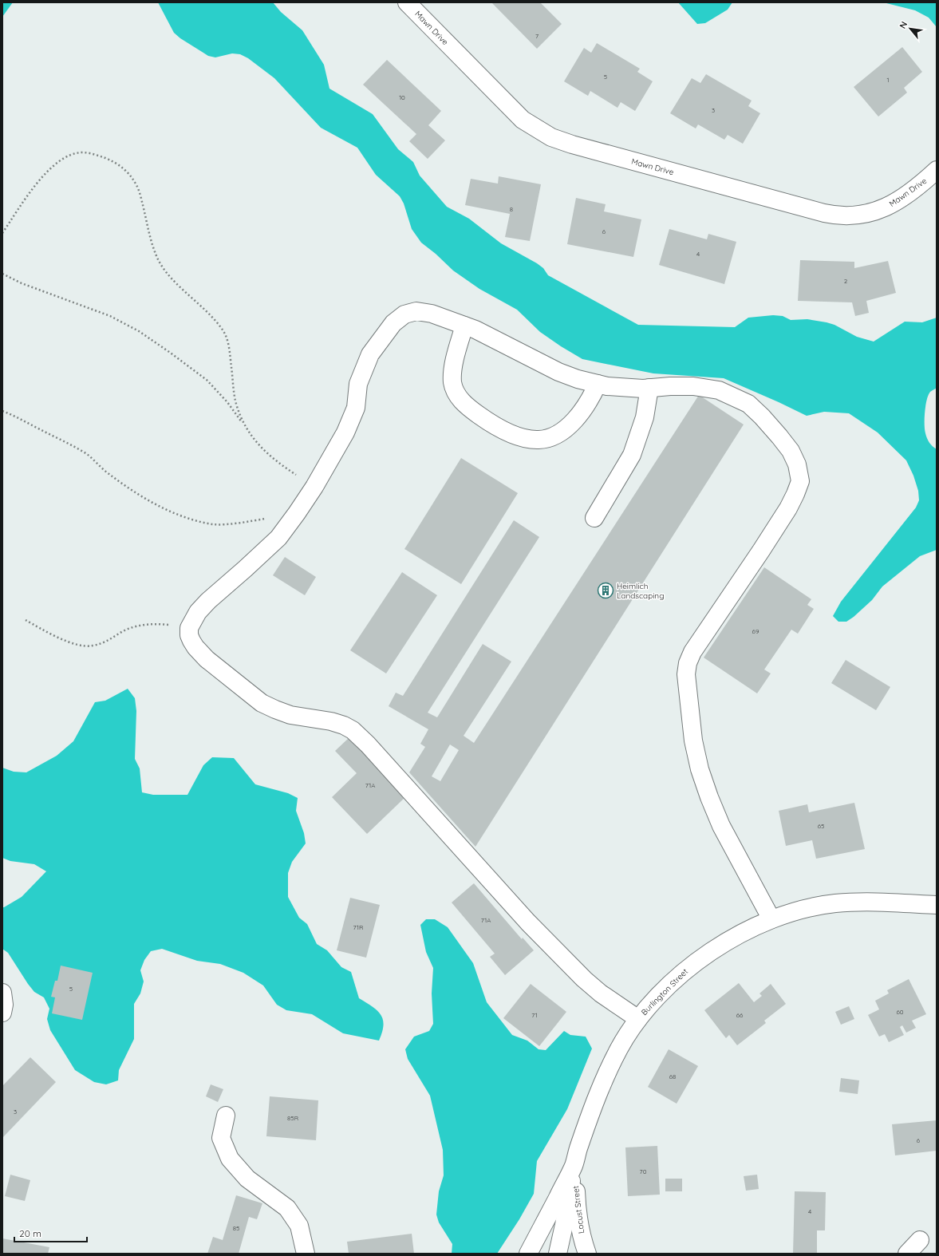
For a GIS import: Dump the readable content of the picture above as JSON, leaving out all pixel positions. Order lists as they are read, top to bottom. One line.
{"streets":{"street":["Mawn Drive","Burlington Street","Locust Street"]},"crossings":[["Burlington Street","Locust Street"]],"places":{"building":["Heimlich Landscaping"]},"house_numbers":["7","5","1","10","3","8","6","4","2","69","71A","65","71A","71R","5","60","71","66","68","3","85R","6","70","4","85"],"scale_bar":"20 m","north":"top left"}
